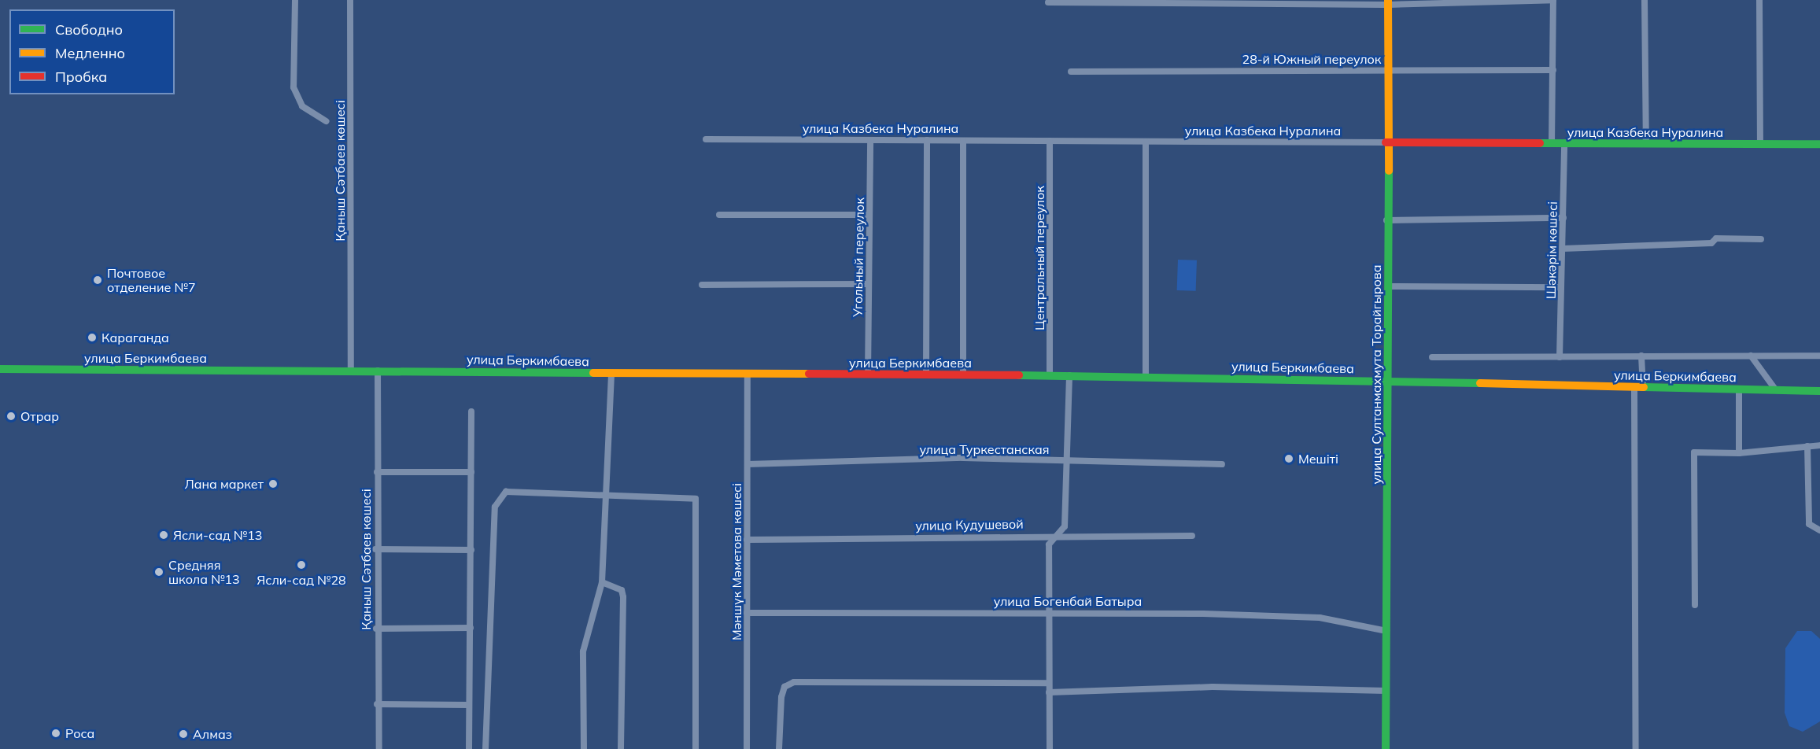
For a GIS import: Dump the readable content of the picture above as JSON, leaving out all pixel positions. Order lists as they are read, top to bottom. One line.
{"streets":{"street":["28-й Южный переулок","улица Казбека Нуралина","Қаныш Сәтбаев көшесі","Шәкәрім көшесі","Угольный переулок","Центральный переулок","улица Беркимбаева","улица Султанмахмута Торайгырова","улица Туркестанская","улица Кудушевой","Мәншүк Мәметова көшесі","улица Богенбай Батыра"]},"crossings":[["28-й Южный переулок","улица Султанмахмута Торайгырова"],["улица Казбека Нуралина","Шәкәрім көшесі"],["улица Казбека Нуралина","Угольный переулок"],["улица Казбека Нуралина","Центральный переулок"],["улица Казбека Нуралина","улица Султанмахмута Торайгырова"],["Қаныш Сәтбаев көшесі","улица Беркимбаева"],["Угольный переулок","улица Беркимбаева"],["Центральный переулок","улица Беркимбаева"],["улица Беркимбаева","улица Султанмахмута Торайгырова"],["улица Беркимбаева","Мәншүк Мәметова көшесі"],["улица Султанмахмута Торайгырова","улица Богенбай Батыра"],["улица Туркестанская","Мәншүк Мәметова көшесі"],["улица Кудушевой","Мәншүк Мәметова көшесі"],["Мәншүк Мәметова көшесі","улица Богенбай Батыра"]],"places":["Почтовое отделение №7","Караганда","Отрар","Мешіті","Лана маркет","Ясли-сад №13","Ясли-сад №28","Средняя школа №13","Роса","Алмаз"],"legend":["Свободно","Медленно","Пробка"]}
